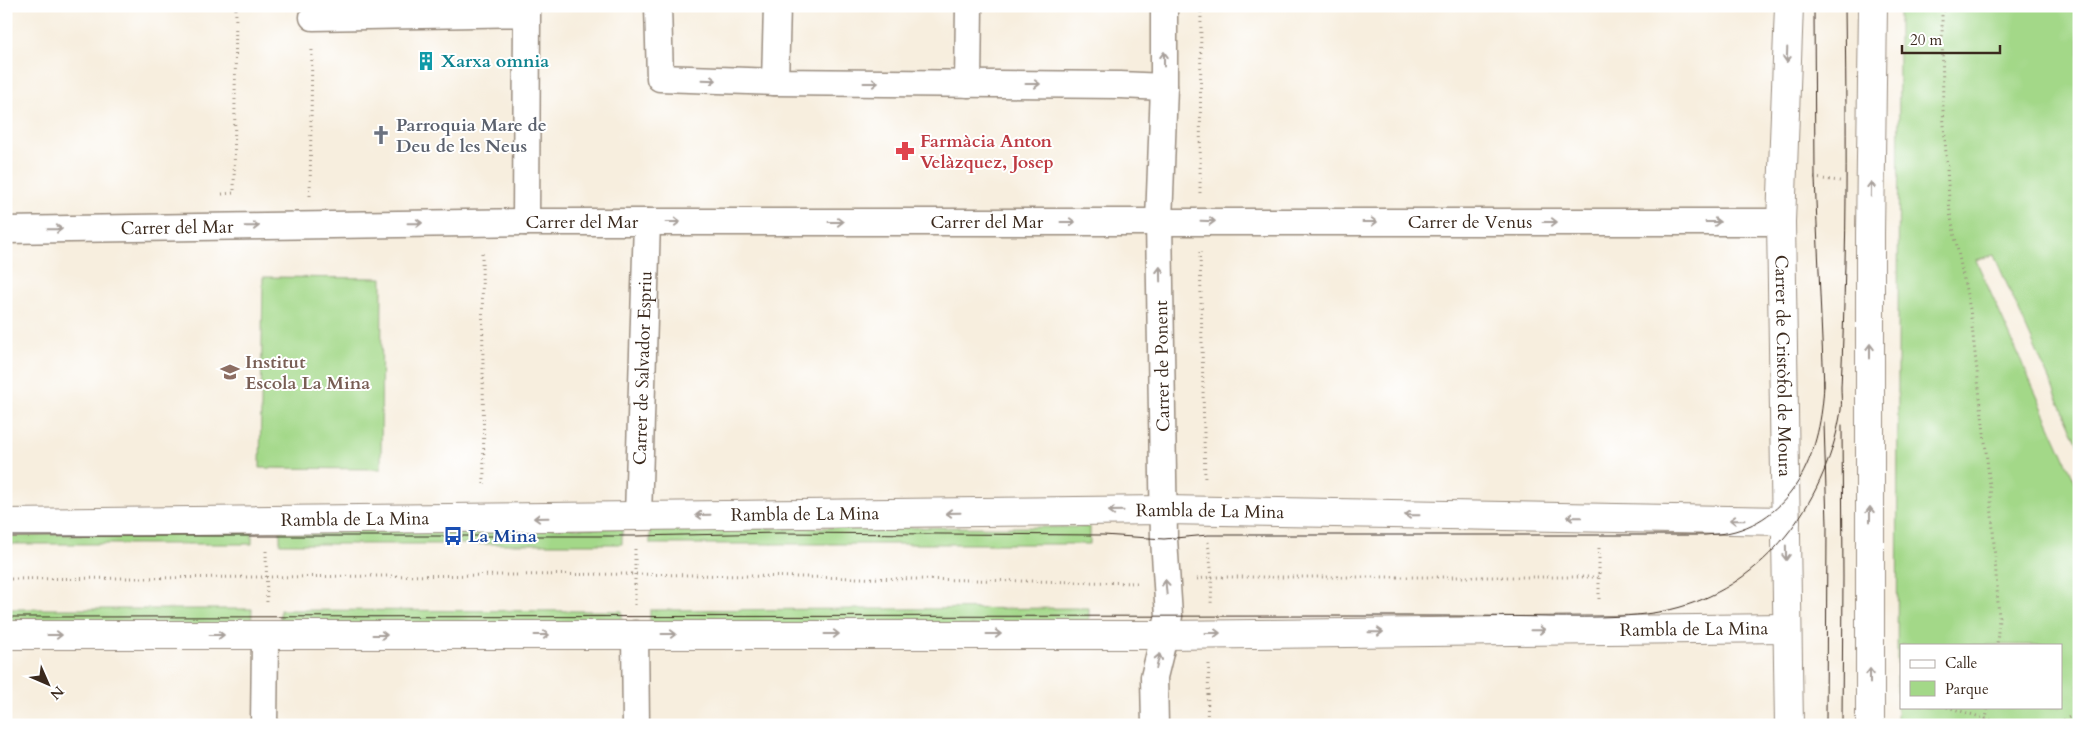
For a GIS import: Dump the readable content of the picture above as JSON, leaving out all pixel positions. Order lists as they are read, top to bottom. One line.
{"streets":{"street":["Carrer del Mar","Carrer de Venus","Carrer de Cristòfol de Moura","Carrer de Ponent","Carrer de Salvador Espriu","Rambla de La Mina"]},"crossings":[["Carrer del Mar","Carrer de Venus"],["Carrer del Mar","Carrer de Ponent"],["Carrer del Mar","Carrer de Salvador Espriu"],["Carrer de Venus","Carrer de Cristòfol de Moura"],["Carrer de Venus","Carrer de Ponent"],["Carrer de Cristòfol de Moura","Rambla de La Mina"],["Carrer de Ponent","Rambla de La Mina"],["Carrer de Salvador Espriu","Rambla de La Mina"]],"one_way":["Carrer de Venus","Carrer de Ponent"],"places":{"building":["Xarxa omnia"],"church":["Parroquia Mare de Deu de les Neus"],"pharmacy":["Farmàcia Anton Velàzquez, Josep"],"school or university":["Institut Escola La Mina"],"bus stop":["La Mina"]},"legend":["Calle","Parque"],"scale_bar":"20 m","north":"bottom right"}
